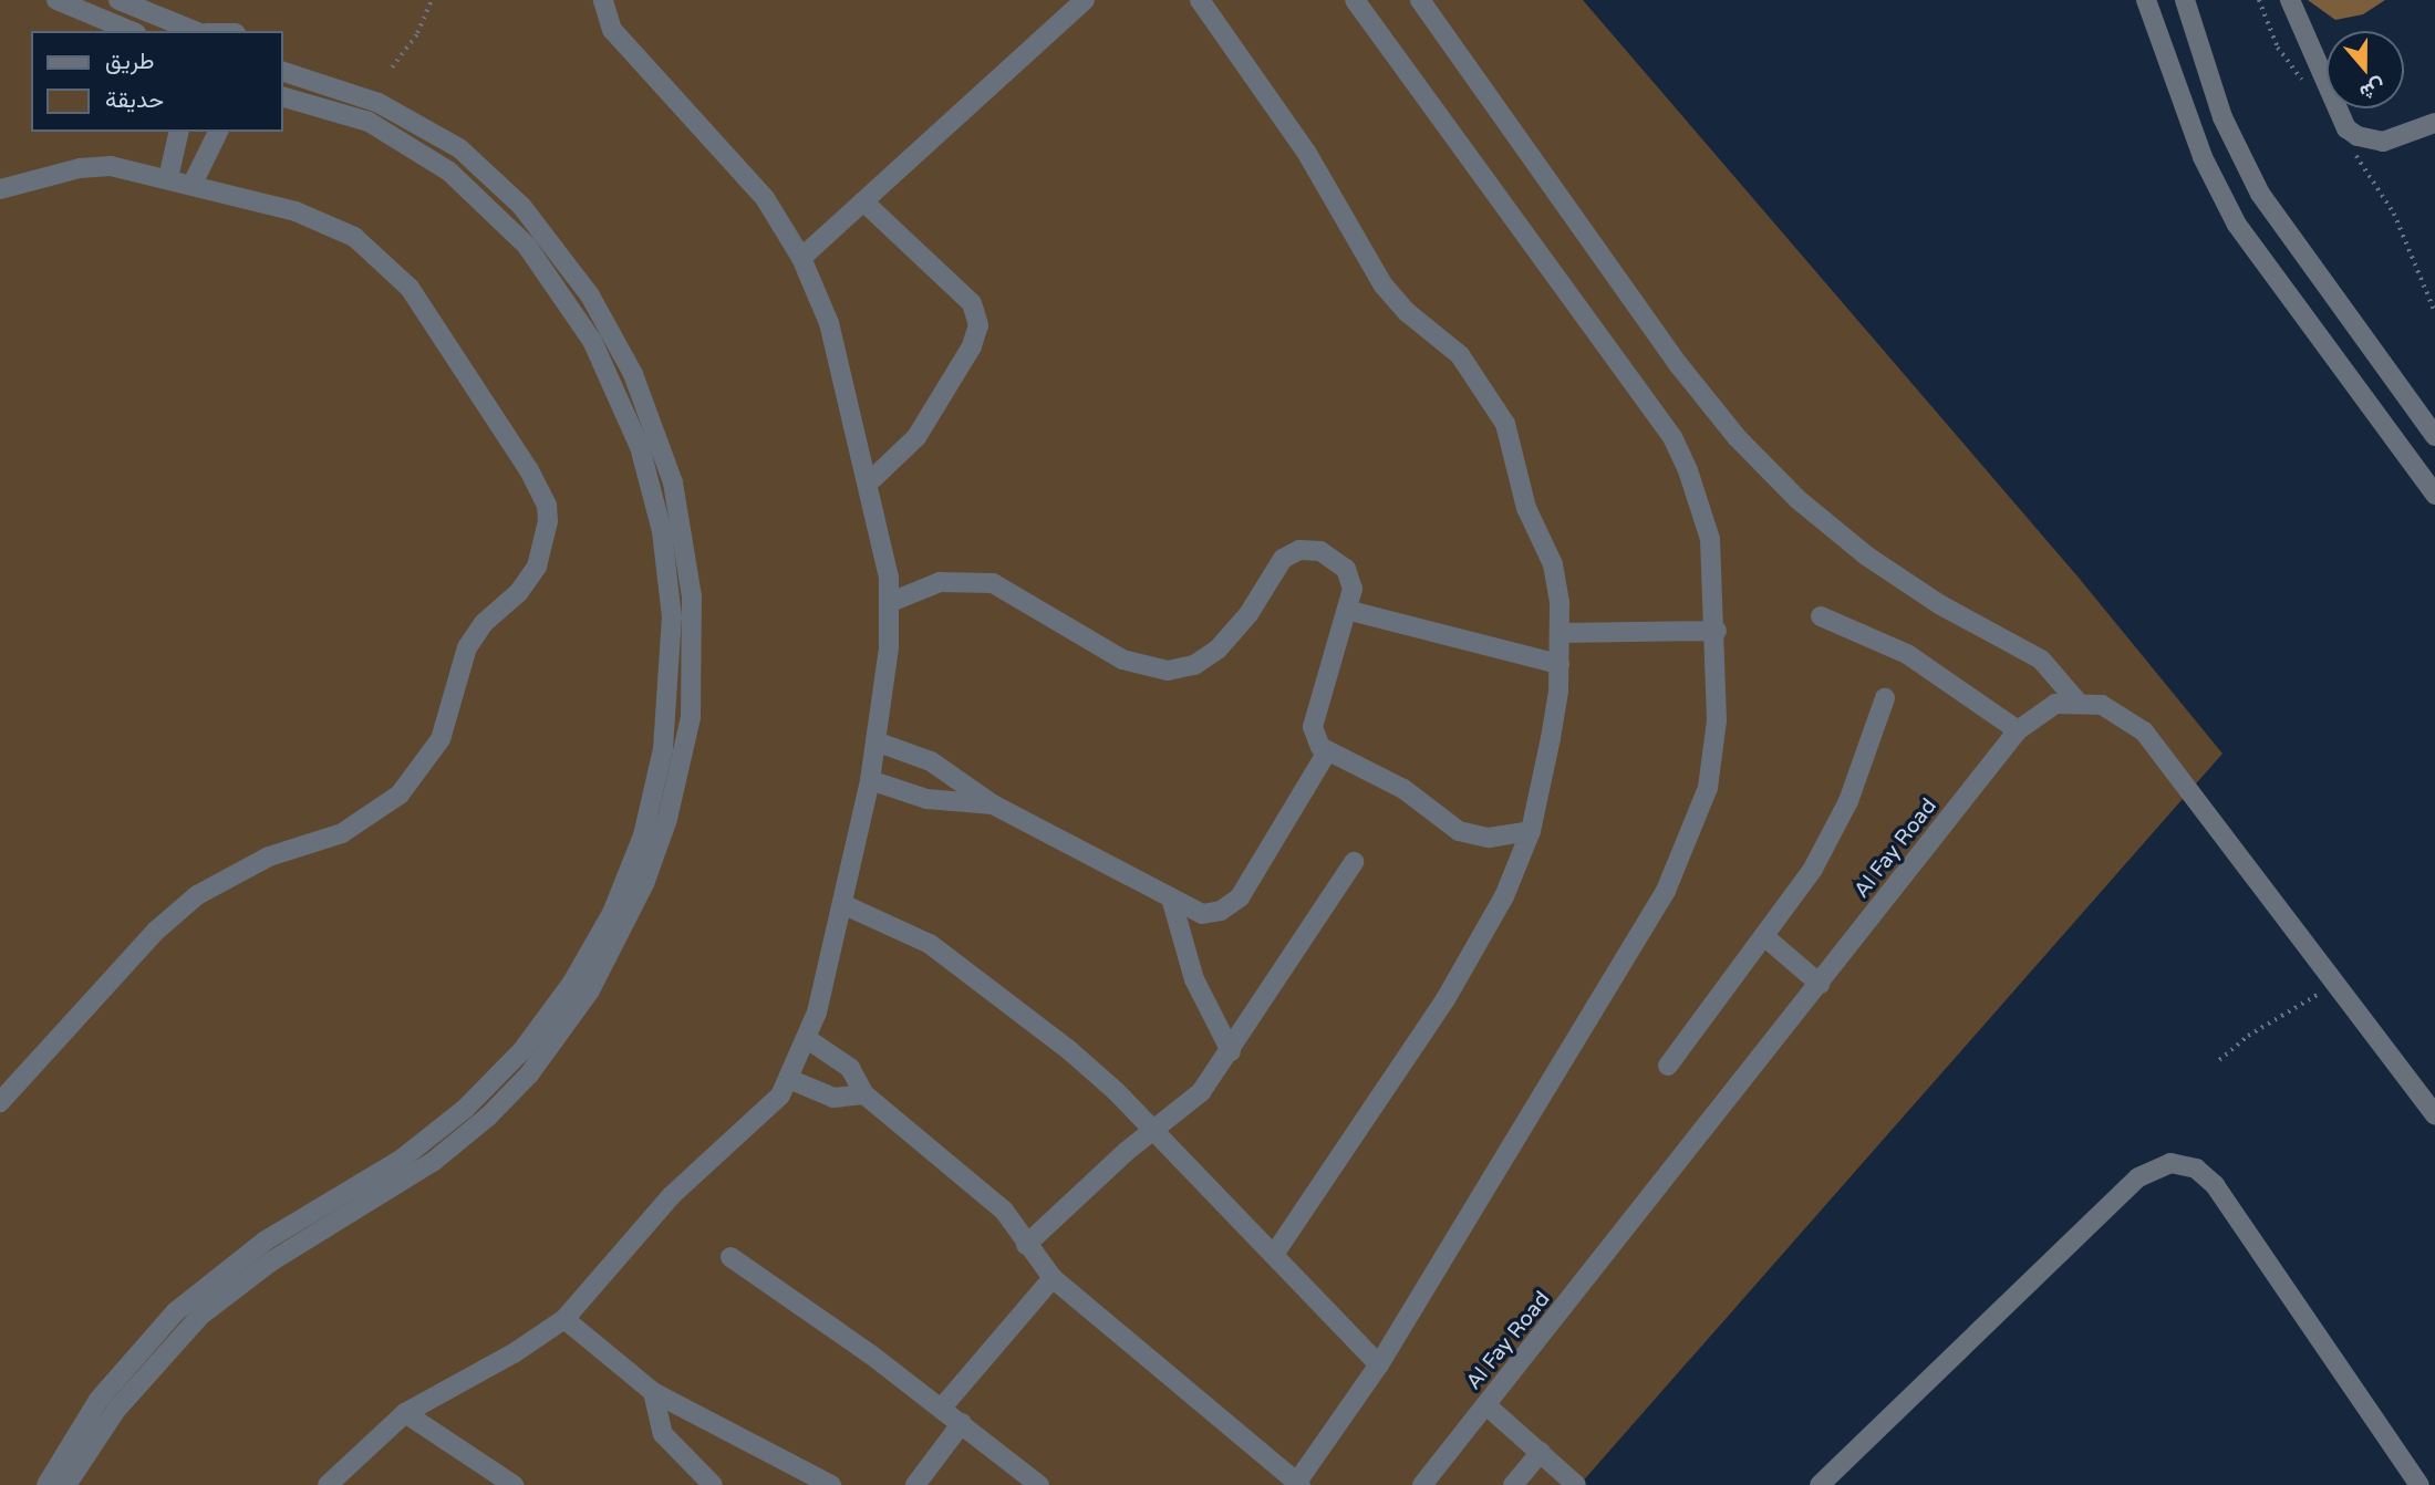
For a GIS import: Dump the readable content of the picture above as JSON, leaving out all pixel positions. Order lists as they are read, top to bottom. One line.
{"streets":{"street":["Al Fay Road"]},"legend":["طريق","حديقة"],"north":"bottom"}
